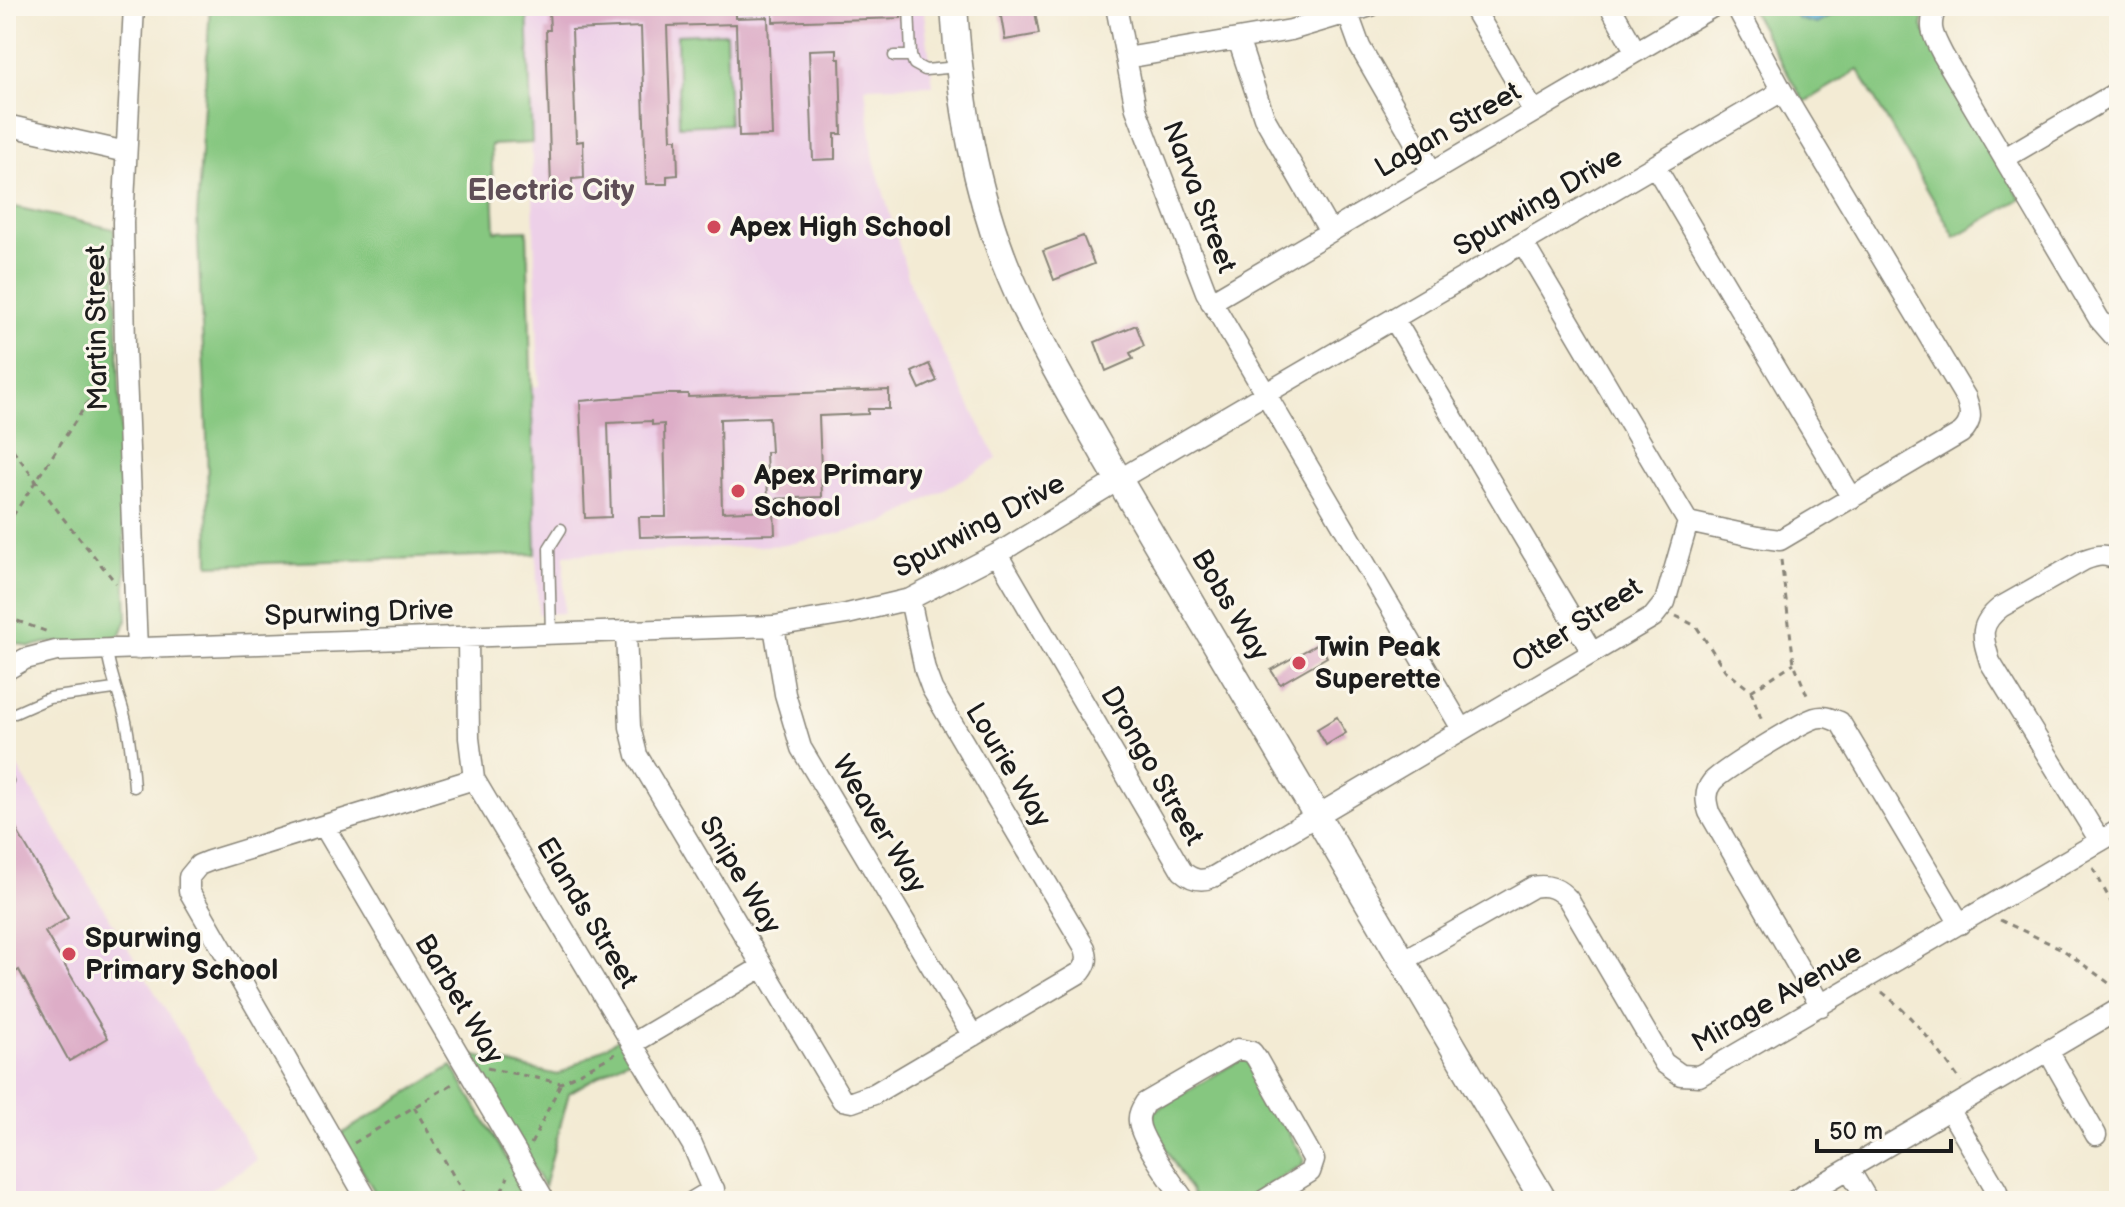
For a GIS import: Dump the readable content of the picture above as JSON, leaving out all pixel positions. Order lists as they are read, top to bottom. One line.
{"streets":{"street":["Lagan Street","Narva Street","Spurwing Drive","Martin Street","Bobs Way","Otter Street","Lourie Way","Drongo Street","Weaver Way","Snipe Way","Elands Street","Mirage Avenue","Barbet Way"]},"crossings":[["Lagan Street","Narva Street"],["Narva Street","Spurwing Drive"],["Narva Street","Otter Street"],["Spurwing Drive","Martin Street"],["Spurwing Drive","Bobs Way"],["Spurwing Drive","Lourie Way"],["Spurwing Drive","Drongo Street"],["Spurwing Drive","Weaver Way"],["Spurwing Drive","Snipe Way"],["Spurwing Drive","Elands Street"],["Bobs Way","Otter Street"],["Bobs Way","Drongo Street"],["Bobs Way","Mirage Avenue"],["Otter Street","Drongo Street"],["Lourie Way","Weaver Way"],["Lourie Way","Snipe Way"],["Weaver Way","Snipe Way"]],"districts":["Electric City"],"places":["Apex High School","Apex Primary School","Twin Peak Superette","Spurwing Primary School"],"scale_bar":"50 m"}
